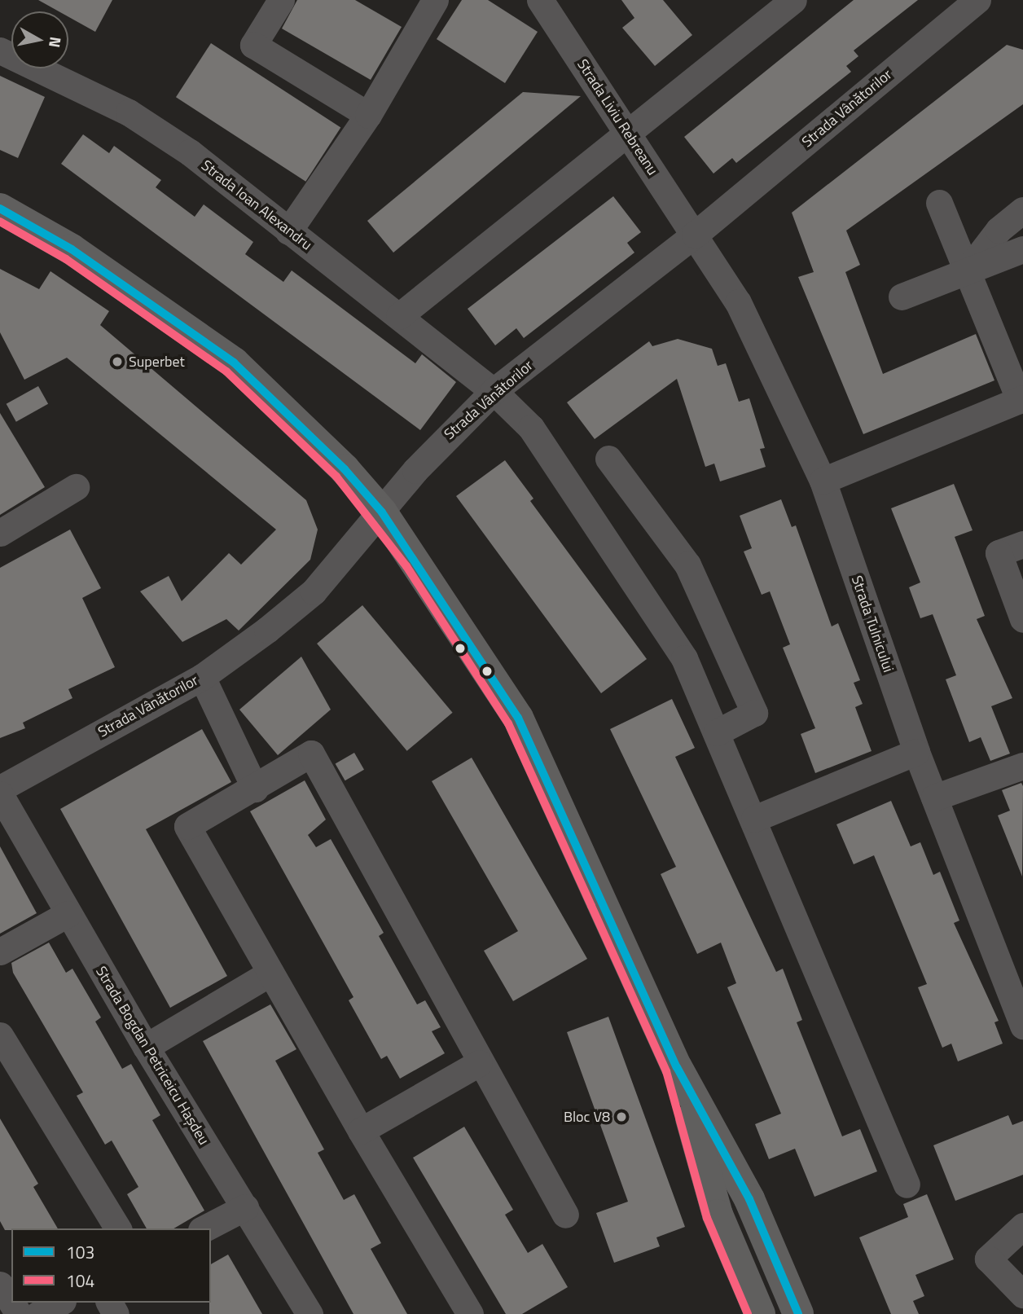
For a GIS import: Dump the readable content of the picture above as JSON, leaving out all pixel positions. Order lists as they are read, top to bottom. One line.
{"streets":{"street":["Strada Vânătorilor","Strada Liviu Rebreanu","Strada Ioan Alexandru","Strada Tulnicului","Strada Bogdan Petriceicu Hașdeu"]},"crossings":[["Strada Vânătorilor","Strada Liviu Rebreanu"],["Strada Vânătorilor","Strada Ioan Alexandru"],["Strada Vânătorilor","Strada Tulnicului"],["Strada Liviu Rebreanu","Strada Tulnicului"]],"places":["Superbet","Bloc V8"],"lines":["transit line 103","transit line 104"],"legend":["103","104"],"north":"right"}
